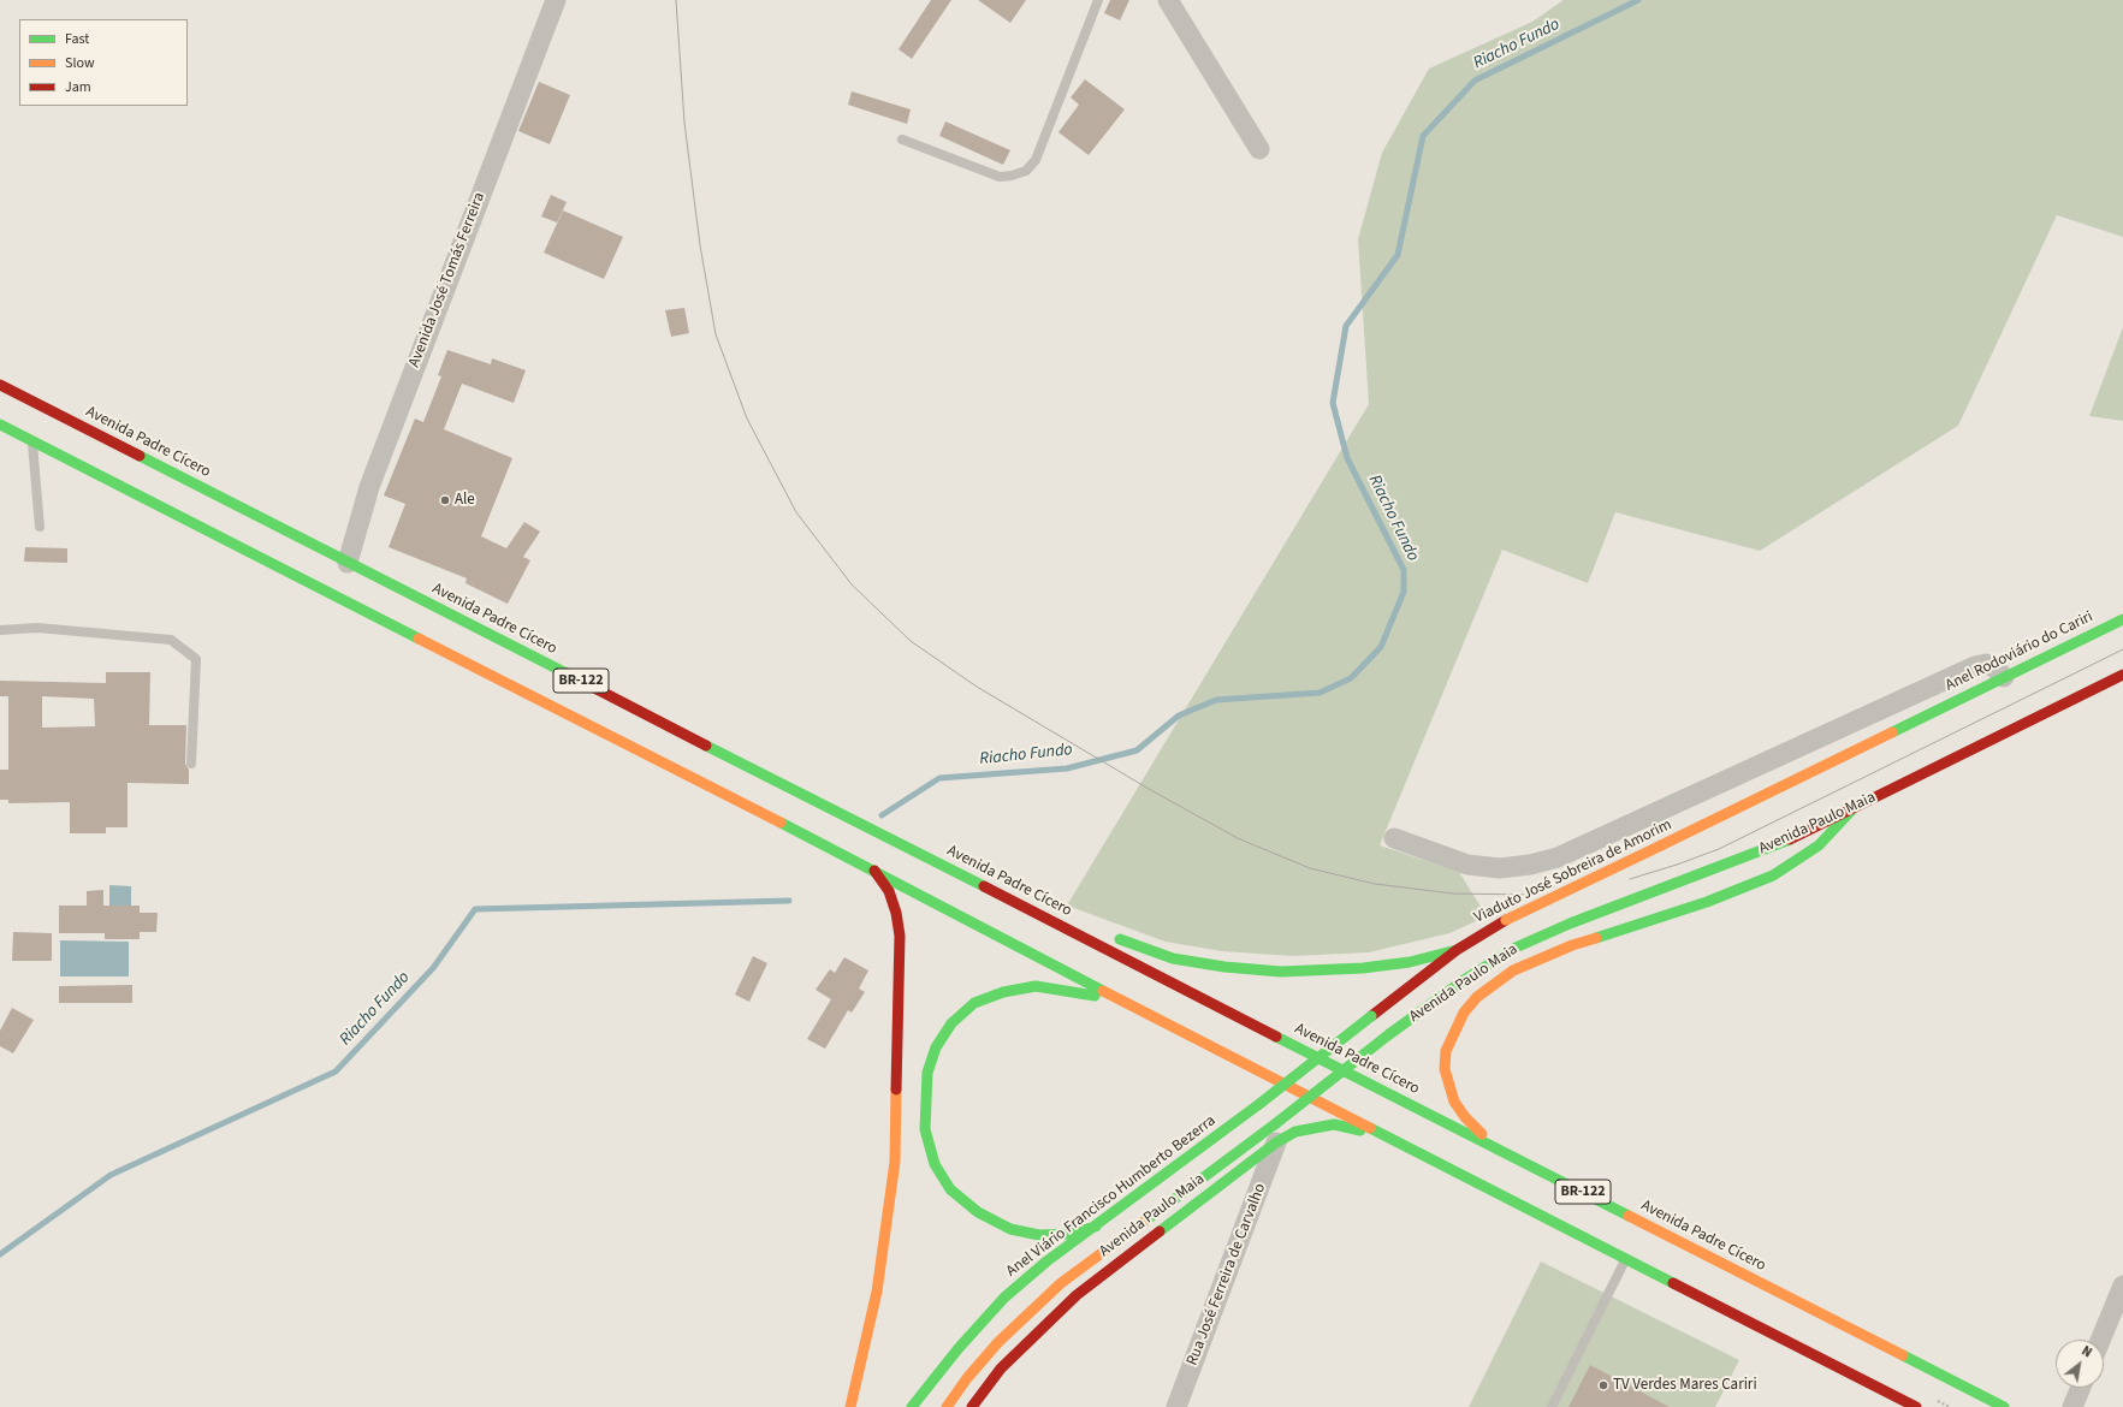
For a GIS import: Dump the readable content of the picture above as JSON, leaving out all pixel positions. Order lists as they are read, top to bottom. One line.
{"streets":{"main road":["Avenida Padre Cícero","Anel Rodoviário do Cariri","BR-122","Avenida Paulo Maia","Viaduto José Sobreira de Amorim","Anel Viário Francisco Humberto Bezerra"],"street":["Avenida José Tomás Ferreira","Rua José Ferreira de Carvalho"]},"crossings":[["Avenida José Tomás Ferreira","Avenida Padre Cícero"],["Anel Rodoviário do Cariri","Viaduto José Sobreira de Amorim"],["Avenida Paulo Maia","Rua José Ferreira de Carvalho"],["Viaduto José Sobreira de Amorim","Anel Viário Francisco Humberto Bezerra"]],"water":["Riacho Fundo"],"places":["Ale","TV Verdes Mares Cariri"],"legend":["Fast","Slow","Jam"],"north":"top right"}
